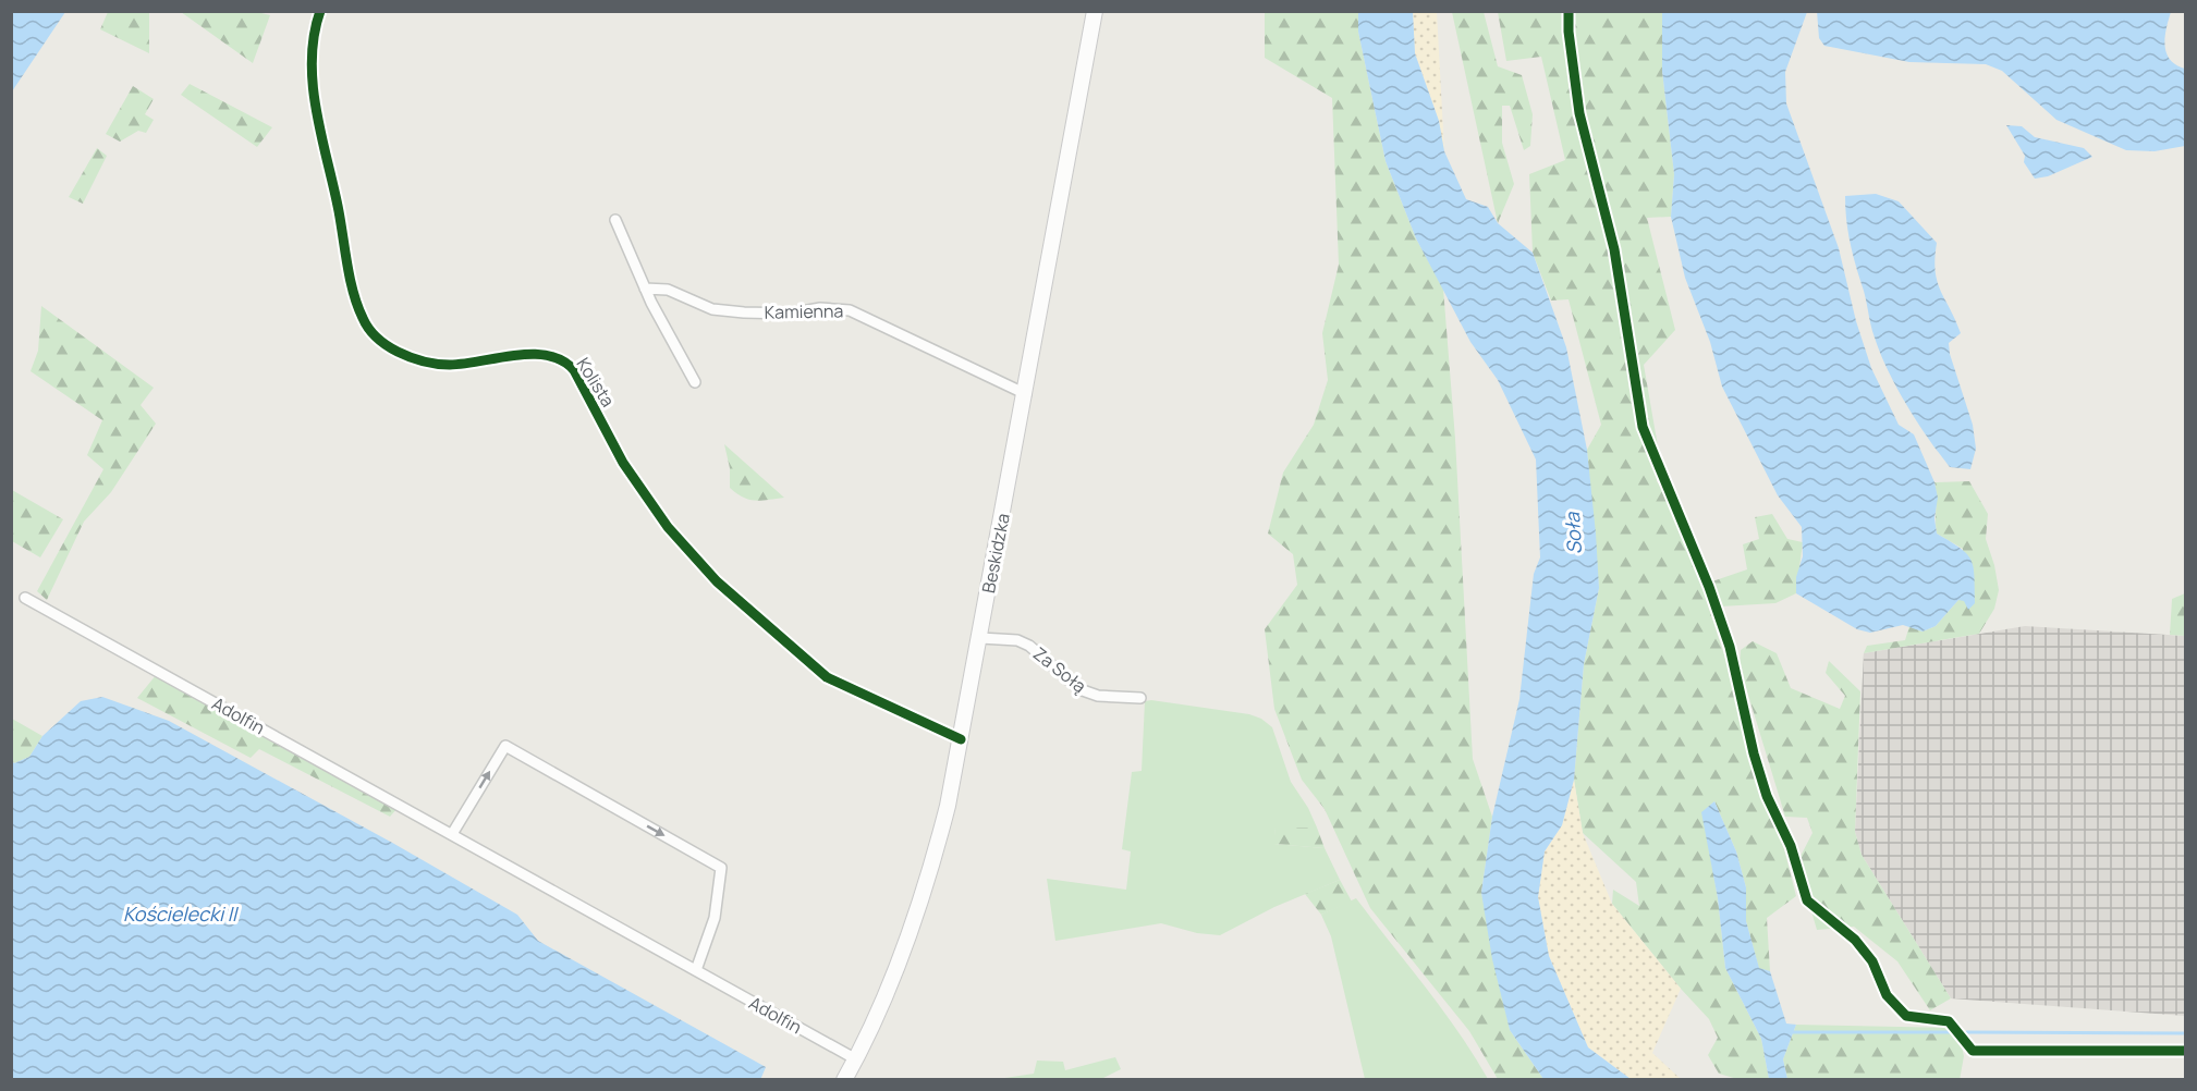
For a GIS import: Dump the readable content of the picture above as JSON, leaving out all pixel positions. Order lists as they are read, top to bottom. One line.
{"streets":{"main road":["Beskidzka"],"street":["Kamienna","Kolista","Za Sołą","Adolfin"]},"crossings":[["Kamienna","Beskidzka"],["Kolista","Beskidzka"],["Beskidzka","Za Sołą"],["Beskidzka","Adolfin"]],"water":["Soła","Kościelecki II"]}
